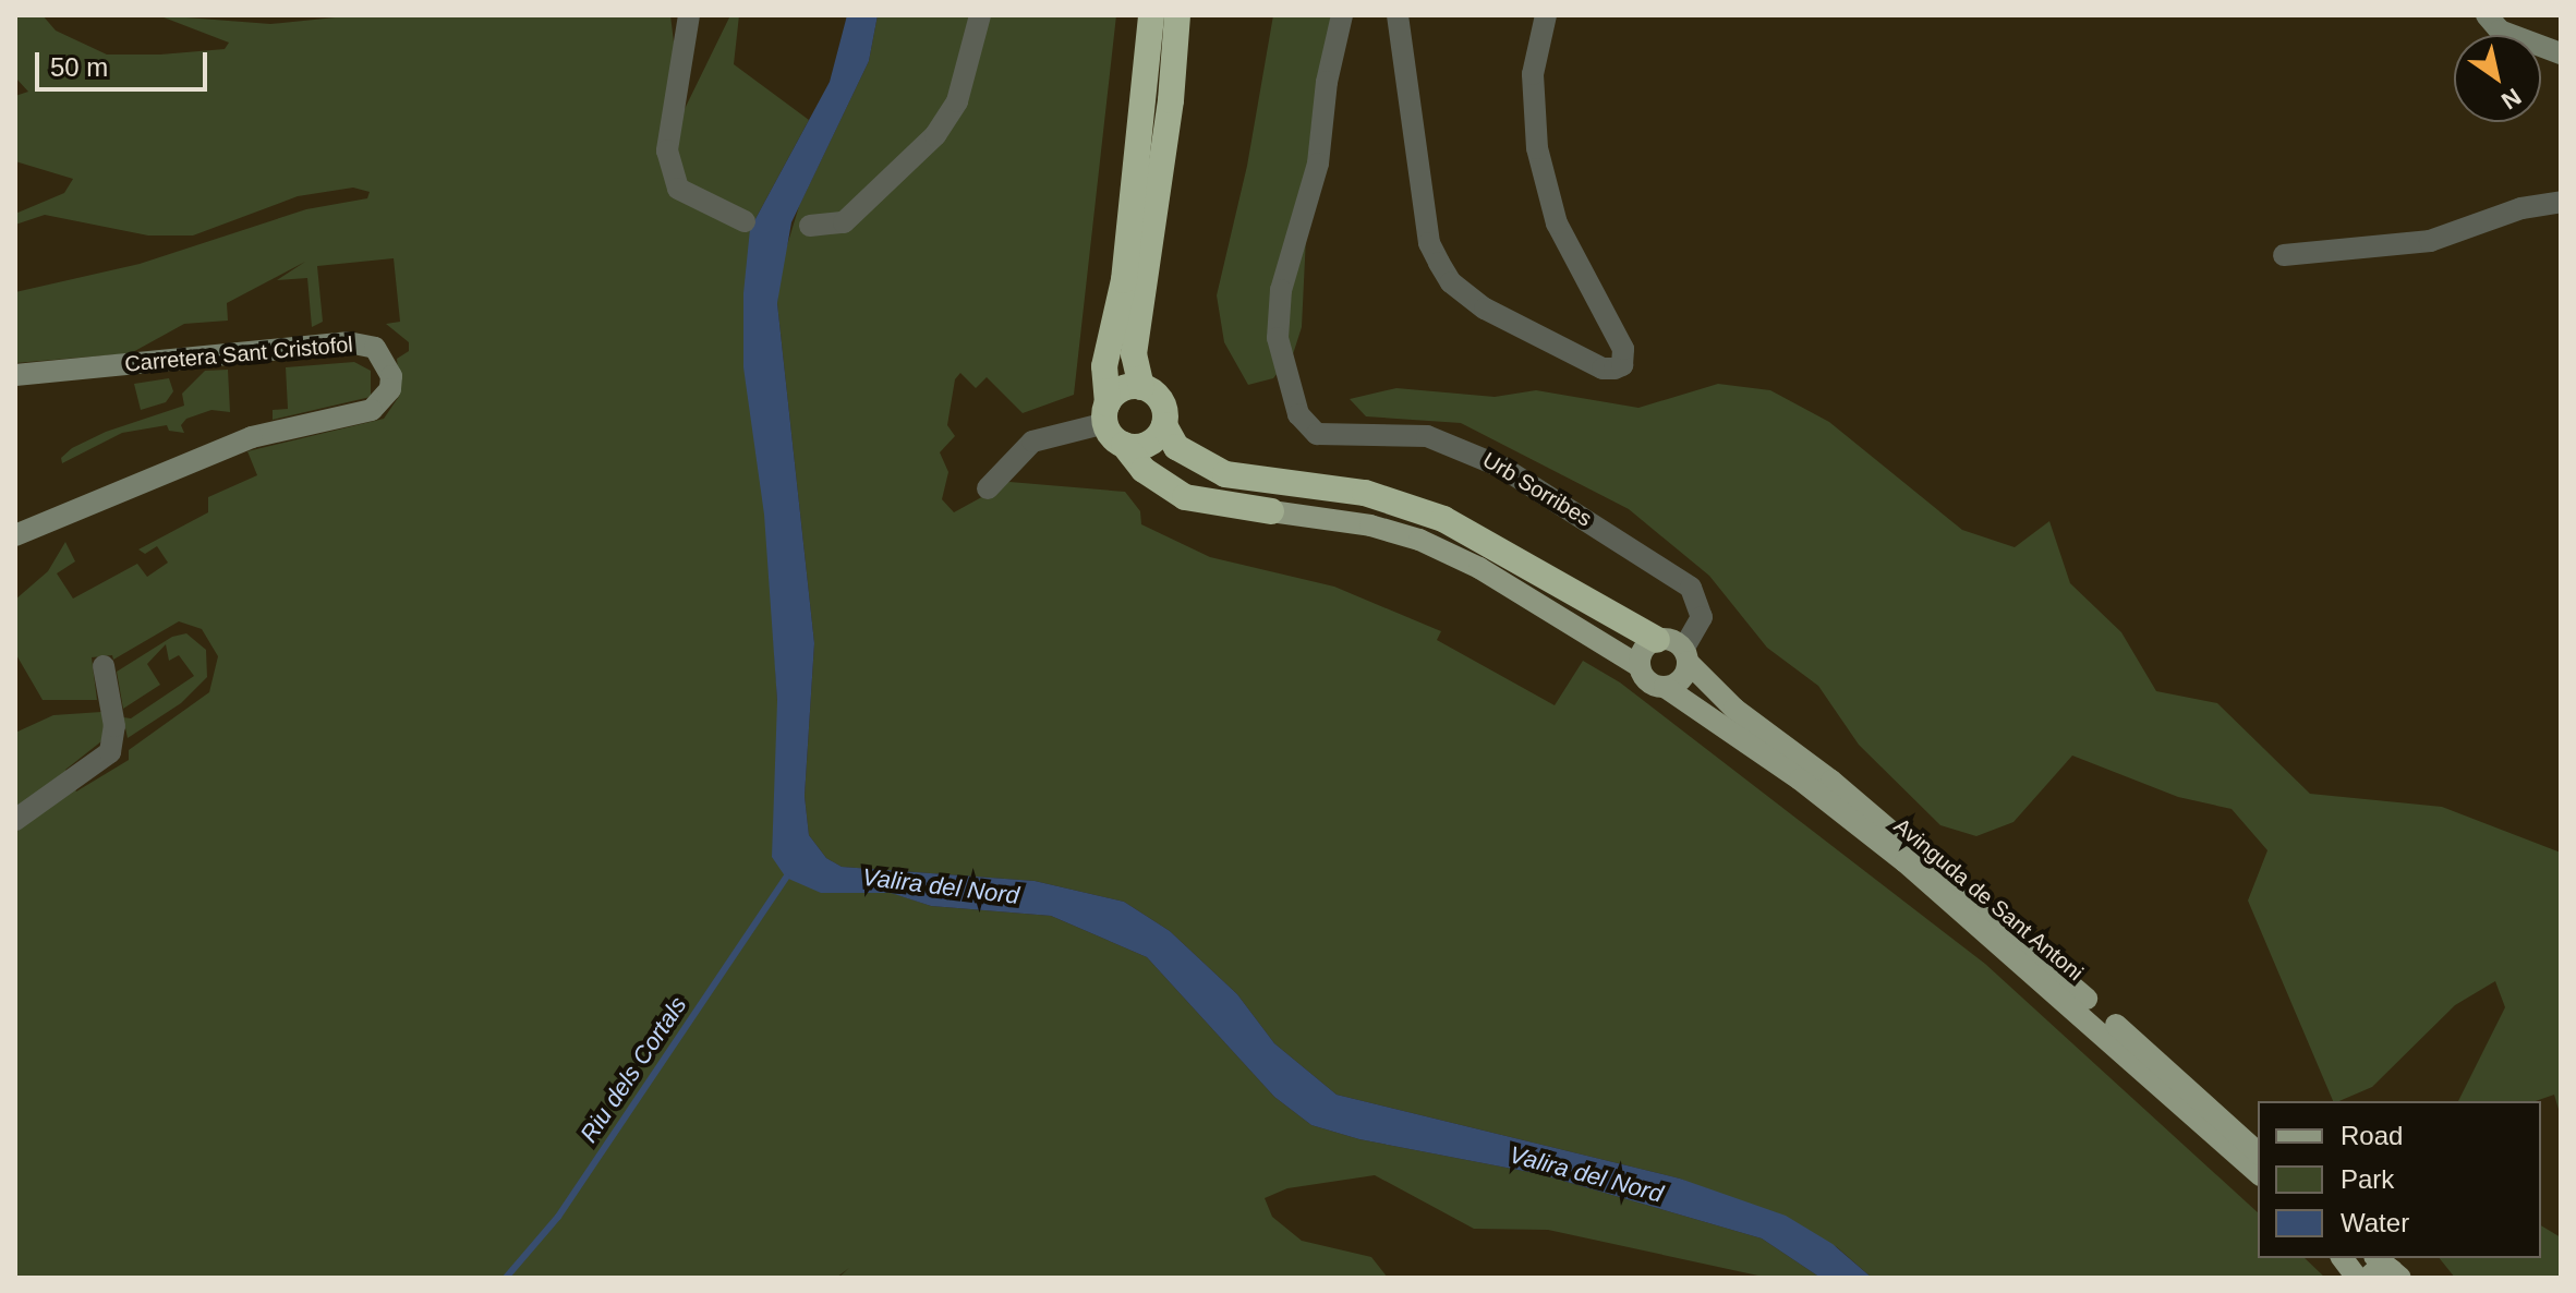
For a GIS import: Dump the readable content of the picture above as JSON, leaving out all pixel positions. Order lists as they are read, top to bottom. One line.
{"streets":{"main road":["Carretera Sant Cristofol","Avinguda de Sant Antoni"],"street":["Urb Sorribes"]},"crossings":[["Urb Sorribes","Avinguda de Sant Antoni"]],"water":["Valira del Nord","Riu dels Cortals"],"legend":["Road","Park","Water"],"scale_bar":"50 m","north":"bottom right"}
